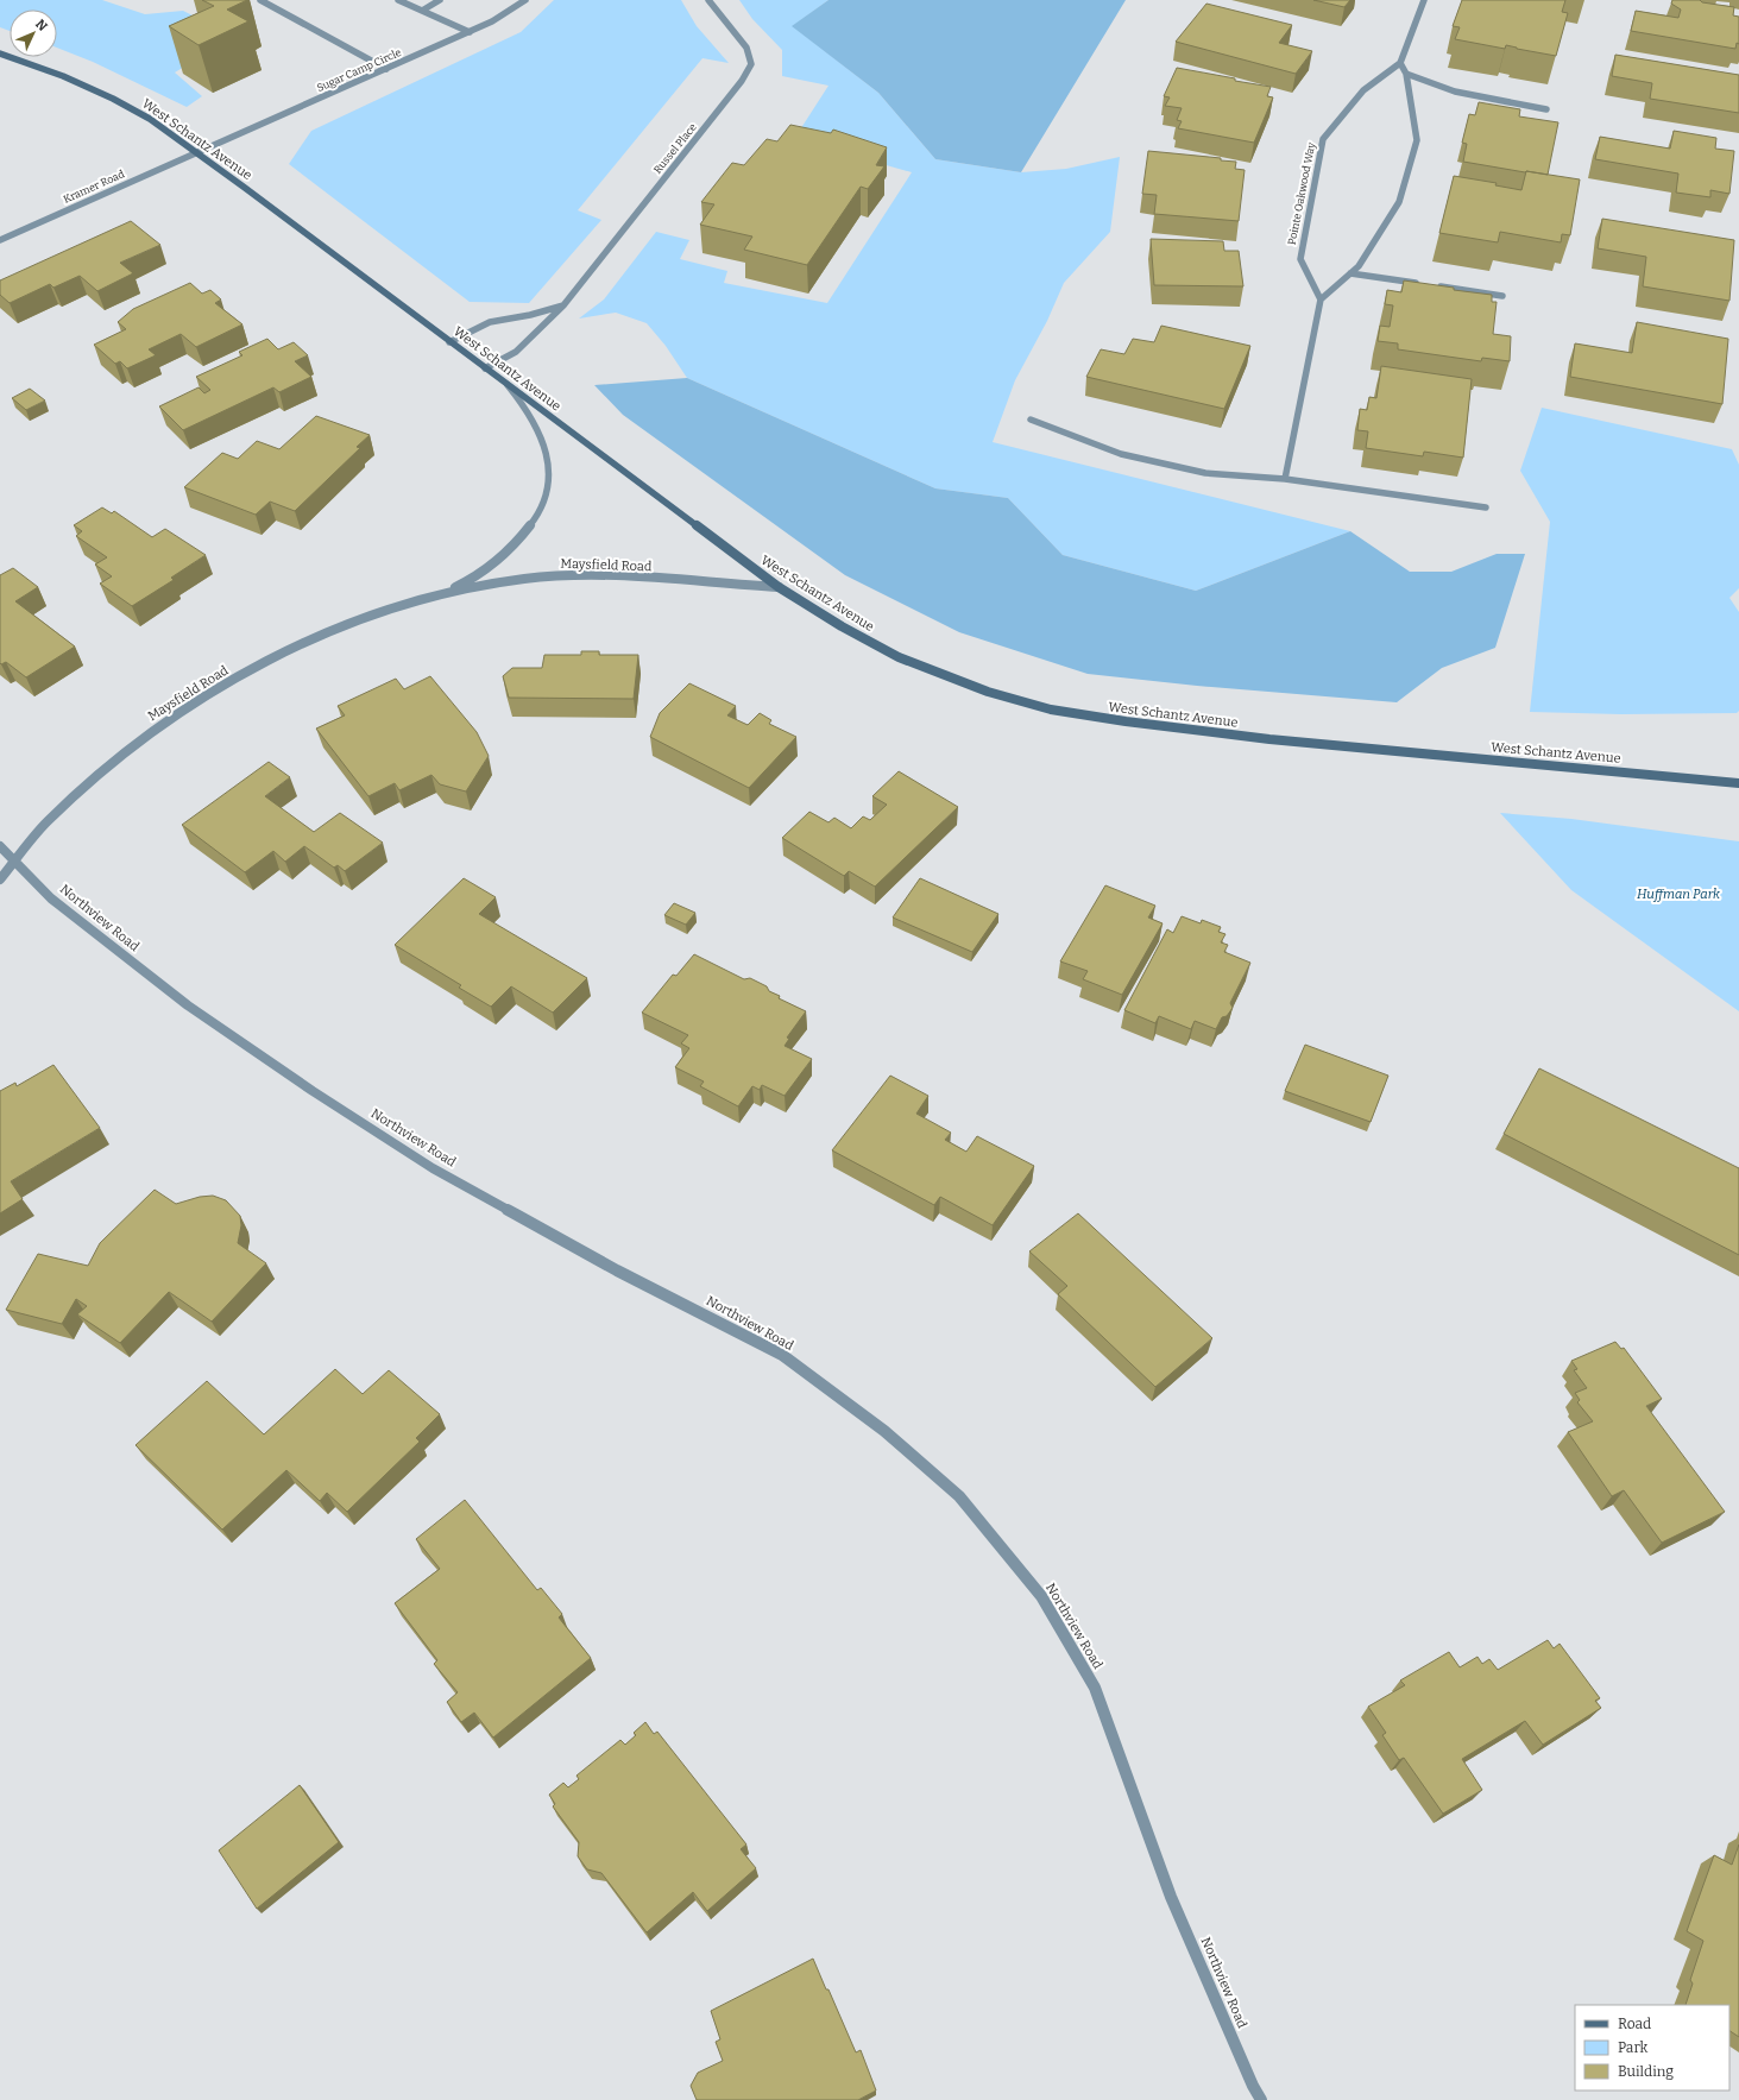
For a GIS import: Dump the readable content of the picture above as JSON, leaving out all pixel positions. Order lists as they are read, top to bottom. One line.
{"streets":{"main road":["West Schantz Avenue"],"street":["Sugar Camp Circle","Russel Place","Kramer Road","Pointe Oakwood Way","Maysfield Road","Northview Road"]},"crossings":[["Sugar Camp Circle","West Schantz Avenue"],["Sugar Camp Circle","Kramer Road"],["West Schantz Avenue","Kramer Road"],["West Schantz Avenue","Maysfield Road"],["Maysfield Road","Northview Road"]],"parks":["Huffman Park"],"legend":["Road","Park","Building"],"north":"top right"}
